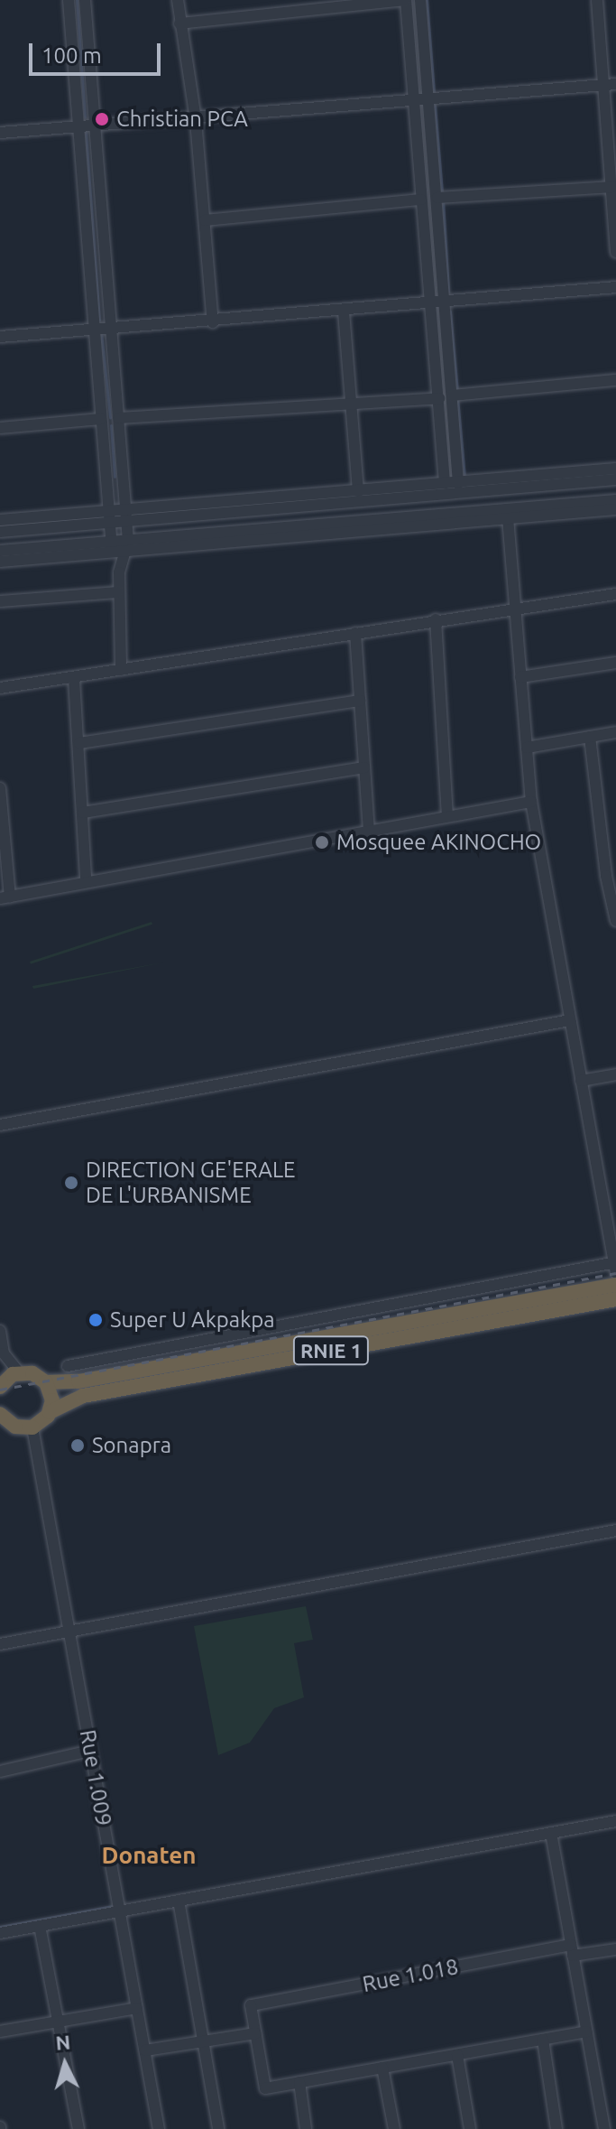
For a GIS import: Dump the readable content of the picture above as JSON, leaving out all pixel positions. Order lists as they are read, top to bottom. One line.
{"streets":{"highway":["RNIE 1"],"street":["Rue 1.009","Rue 1.018"]},"crossings":[["RNIE 1","Rue 1.009"]],"districts":["Donaten"],"places":["Christian PCA","Mosquee AKINOCHO","DIRECTION GE'ERALE DE L'URBANISME","Super U Akpakpa","Sonapra"],"scale_bar":"100 m","north":"top"}
